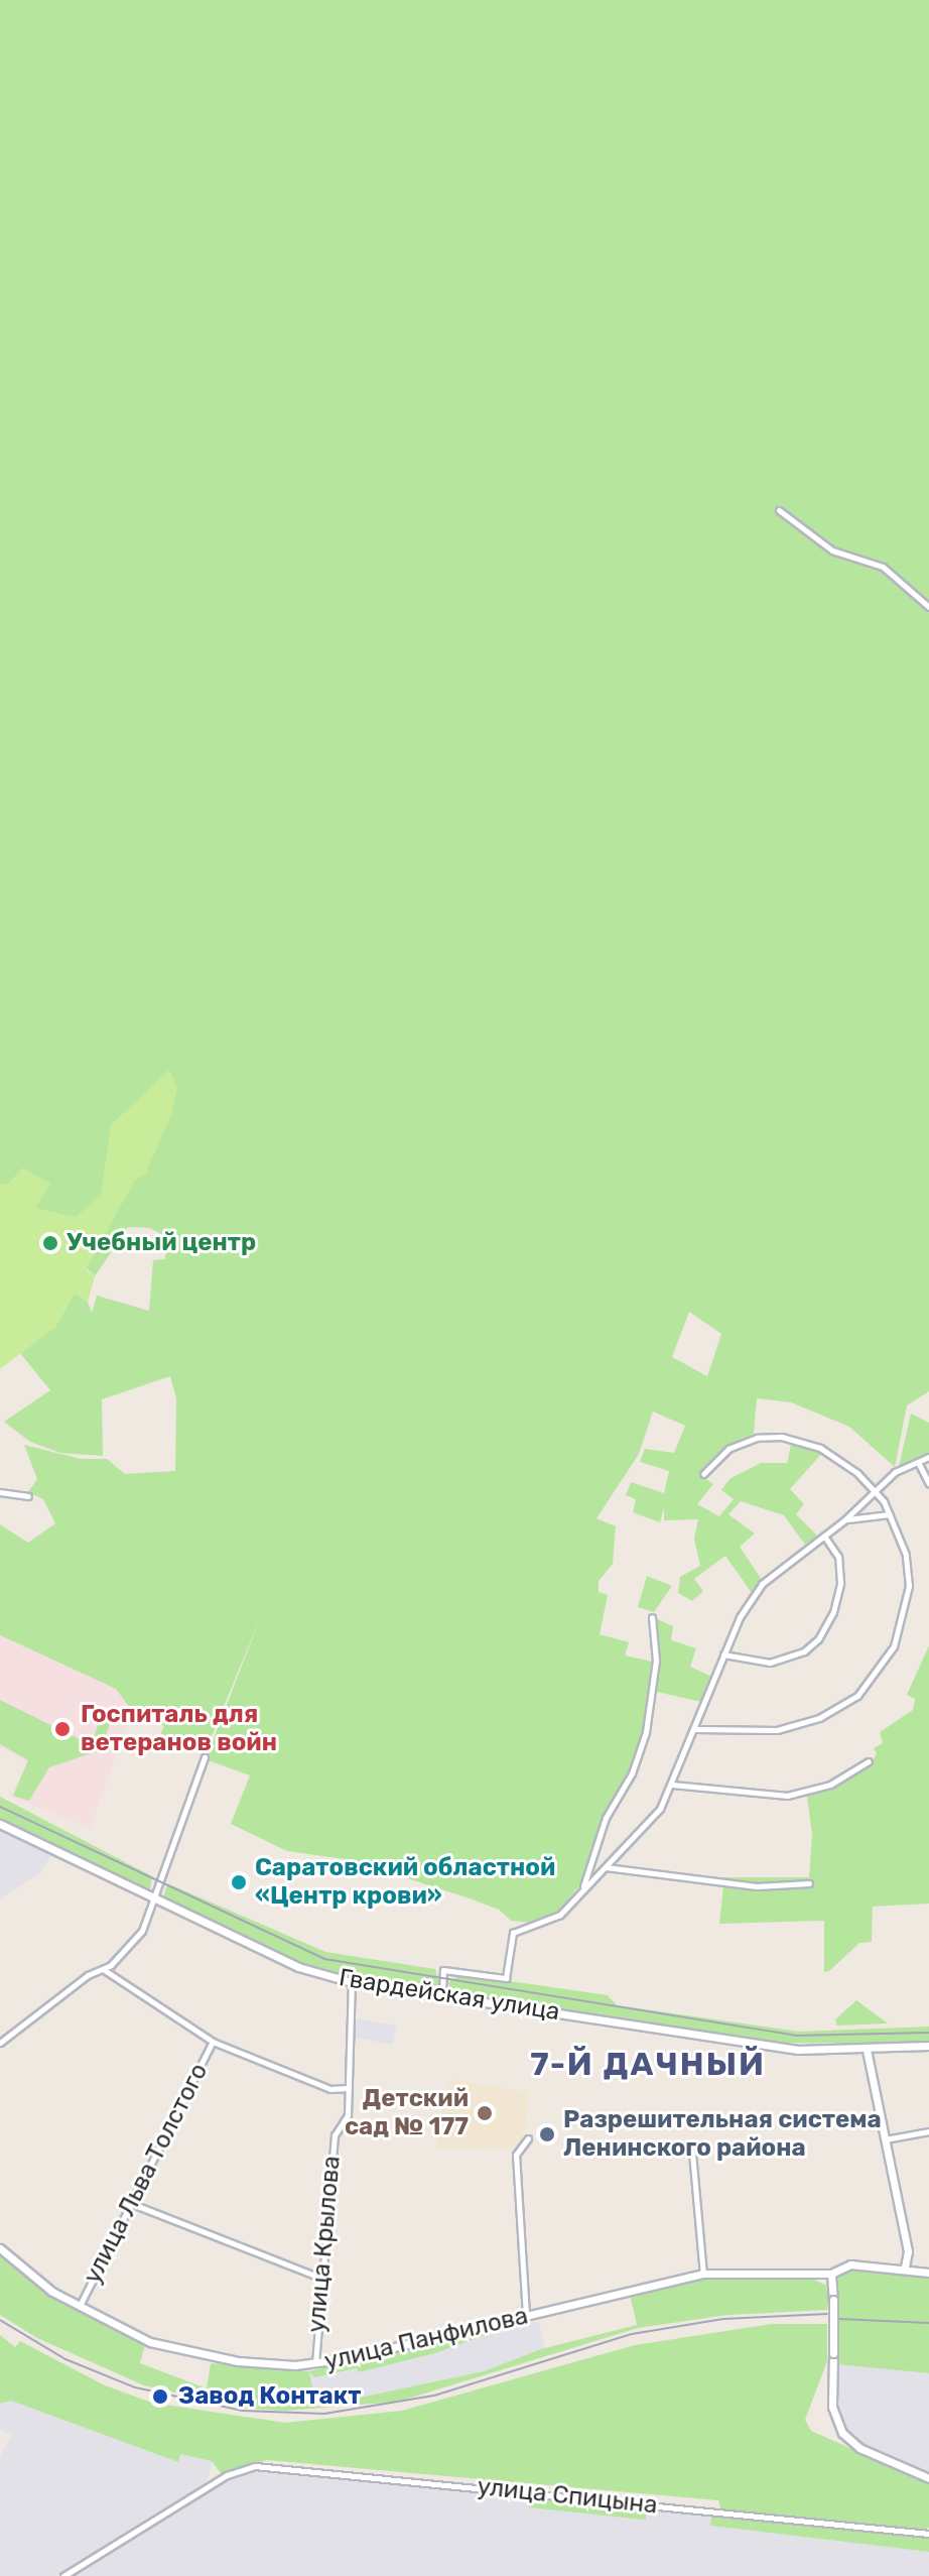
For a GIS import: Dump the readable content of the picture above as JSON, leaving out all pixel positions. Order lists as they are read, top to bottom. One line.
{"streets":{"main road":["Гвардейская улица","улица Панфилова"],"street":["улица Льва Толстого","улица Крылова","улица Спицына"]},"crossings":[["Гвардейская улица","улица Крылова"],["улица Льва Толстого","улица Панфилова"],["улица Крылова","улица Панфилова"]],"districts":["7-Й ДАЧНЫЙ"],"places":["Учебный центр","Госпиталь для ветеранов войн","Саратовский областной «Центр крови»","Детский сад № 177","Разрешительная система Ленинского района","Завод Контакт"]}
